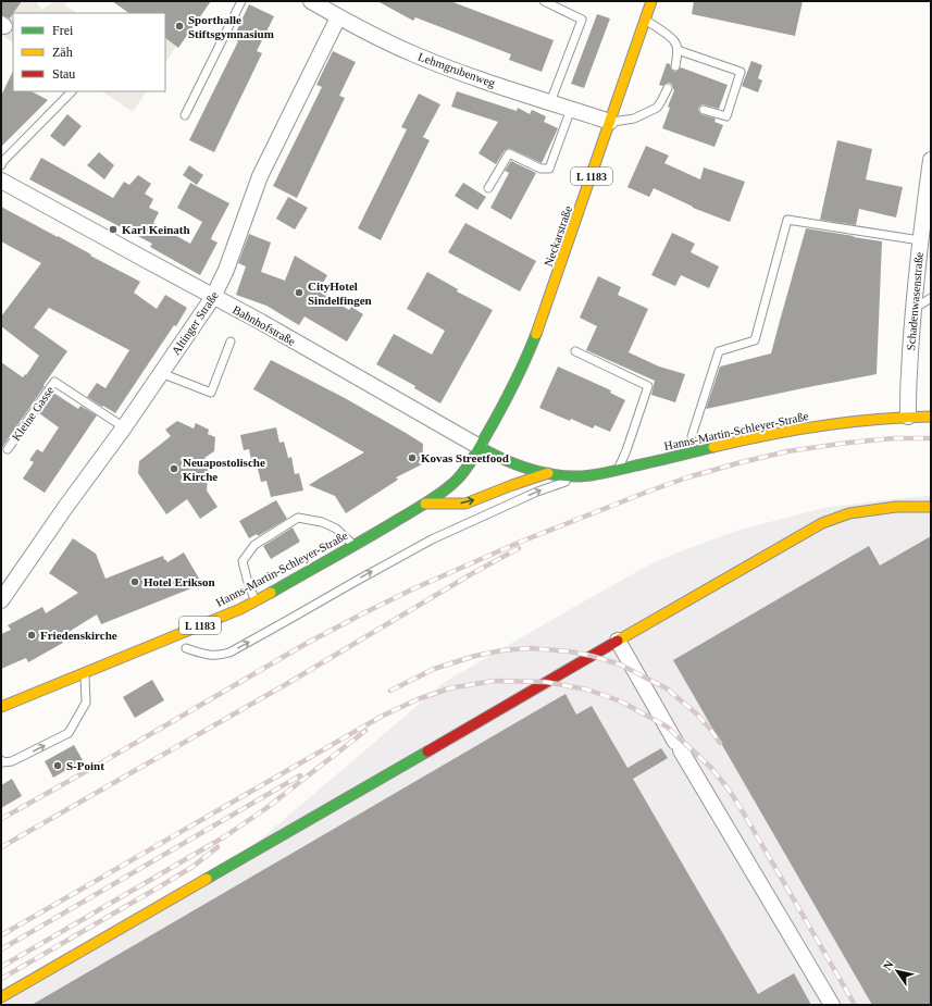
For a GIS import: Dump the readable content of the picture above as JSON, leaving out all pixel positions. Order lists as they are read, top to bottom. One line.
{"streets":{"main road":["L 1183","Neckarstraße","Hanns-Martin-Schleyer-Straße"],"street":["Lehmgrubenweg","Schadenwasenstraße","Altinger Straße","Bahnhofstraße"],"lane":["Kleine Gasse"]},"crossings":[["Lehmgrubenweg","Neckarstraße"],["Lehmgrubenweg","Altinger Straße"],["Neckarstraße","Bahnhofstraße"],["Neckarstraße","Hanns-Martin-Schleyer-Straße"],["Schadenwasenstraße","Hanns-Martin-Schleyer-Straße"],["Altinger Straße","Bahnhofstraße"],["Altinger Straße","Kleine Gasse"],["Bahnhofstraße","Hanns-Martin-Schleyer-Straße"]],"places":["Sporthalle Stiftsgymnasium","Karl Keinath","CityHotel Sindelfingen","Kovas Streetfood","Neuapostolische Kirche","Hotel Erikson","Friedenskirche","S-Point"],"legend":["Frei","Zäh","Stau"],"north":"top left"}
